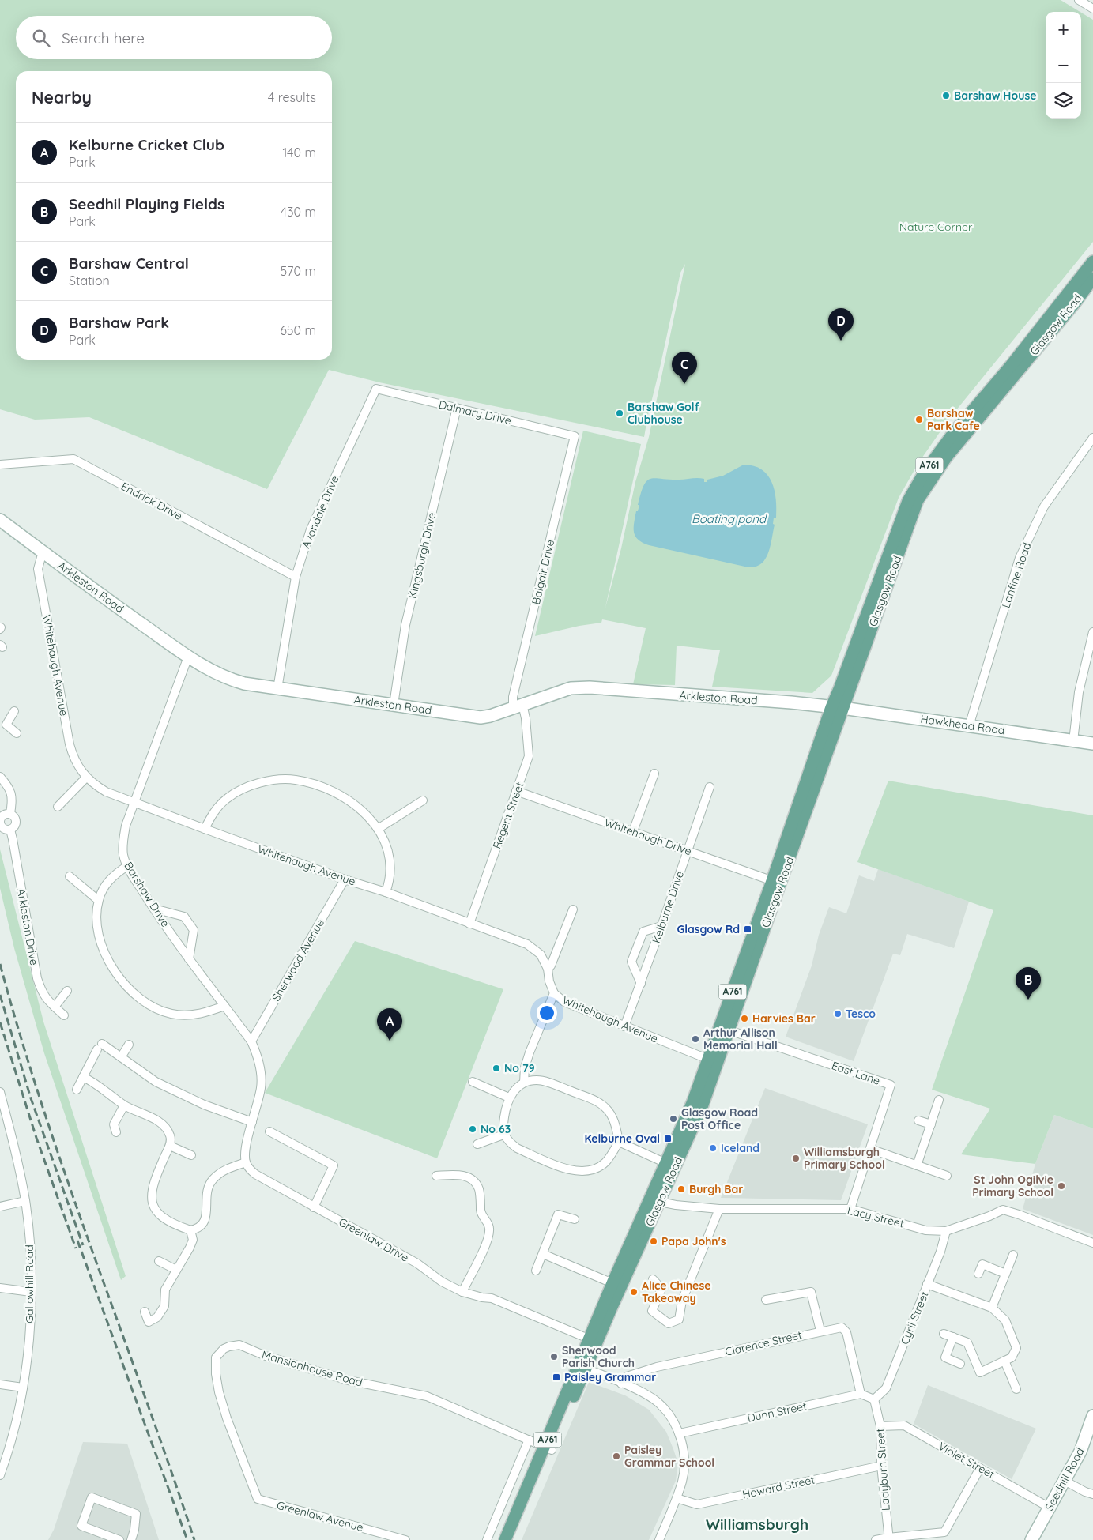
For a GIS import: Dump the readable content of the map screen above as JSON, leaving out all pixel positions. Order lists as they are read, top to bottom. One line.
{"streets":{"main road":["Glasgow Road","A761"],"street":["Dalmary Drive","Endrick Drive","Avondale Drive","Kingsburgh Drive","Balgair Drive","Lanfine Road","Arkleston Road","Whitehaugh Avenue","Hawkhead Road","Regent Street","Whitehaugh Drive","Barshaw Drive","Kelburne Drive","Arkleston Drive","Sherwood Avenue","East Lane","Lacy Street","Greenlaw Drive","Gallowhill Road","Cyril Street","Clarence Street","Mansionhouse Road","Dunn Street","Violet Street","Ladyburn Street","Seedhill Road","Howard Street","Greenlaw Avenue"]},"crossings":[["Glasgow Road","Arkleston Road"],["Glasgow Road","Whitehaugh Avenue"],["Glasgow Road","Hawkhead Road"],["Glasgow Road","Whitehaugh Drive"],["Glasgow Road","East Lane"],["Glasgow Road","Lacy Street"],["Glasgow Road","Greenlaw Drive"],["Glasgow Road","Mansionhouse Road"],["Dalmary Drive","Avondale Drive"],["Dalmary Drive","Kingsburgh Drive"],["Dalmary Drive","Balgair Drive"],["Endrick Drive","Avondale Drive"],["Avondale Drive","Arkleston Road"],["Kingsburgh Drive","Arkleston Road"],["Balgair Drive","Arkleston Road"],["Balgair Drive","Regent Street"],["Lanfine Road","Hawkhead Road"],["Arkleston Road","Whitehaugh Avenue"],["Arkleston Road","Hawkhead Road"],["Arkleston Road","Regent Street"],["Arkleston Road","Barshaw Drive"],["Whitehaugh Avenue","Regent Street"],["Whitehaugh Avenue","Barshaw Drive"],["Whitehaugh Avenue","Kelburne Drive"],["Whitehaugh Avenue","Sherwood Avenue"],["Regent Street","Whitehaugh Drive"],["Whitehaugh Drive","Kelburne Drive"],["Barshaw Drive","Sherwood Avenue"],["East Lane","Lacy Street"],["Lacy Street","Cyril Street"],["Cyril Street","Ladyburn Street"],["Clarence Street","Dunn Street"],["Mansionhouse Road","Greenlaw Avenue"],["Violet Street","Ladyburn Street"],["Violet Street","Seedhill Road"],["Ladyburn Street","Howard Street"]],"districts":["Williamsburgh"],"water":["Boating pond"],"parks":["Nature Corner"],"places":{"other":["Barshaw House","Barshaw Golf Clubhouse","Barshaw Park Cafe","Tesco","Harvies Bar","Arthur Allison Memorial Hall","No 79","Glasgow Road Post Office","No 63","Iceland","Williamsburgh Primary School","St John Ogilvie Primary School","Burgh Bar","Papa John's","Alice Chinese Takeaway","Sherwood Parish Church","Paisley Grammar School"],"transit":["Glasgow Rd","Kelburne Oval","Paisley Grammar"]},"page":{"map_buttons":["+","−"],"search":"Search here","heading":["Nearby","4 results"],"list":[{"mark":"A","name":"Kelburne Cricket Club","note":"Park","value":"140 m"},{"mark":"B","name":"Seedhil Playing Fields","note":"Park","value":"430 m"},{"mark":"C","name":"Barshaw Central","note":"Station","value":"570 m"},{"mark":"D","name":"Barshaw Park","note":"Park","value":"650 m"}],"pins":["D","C","B","A"]}}
